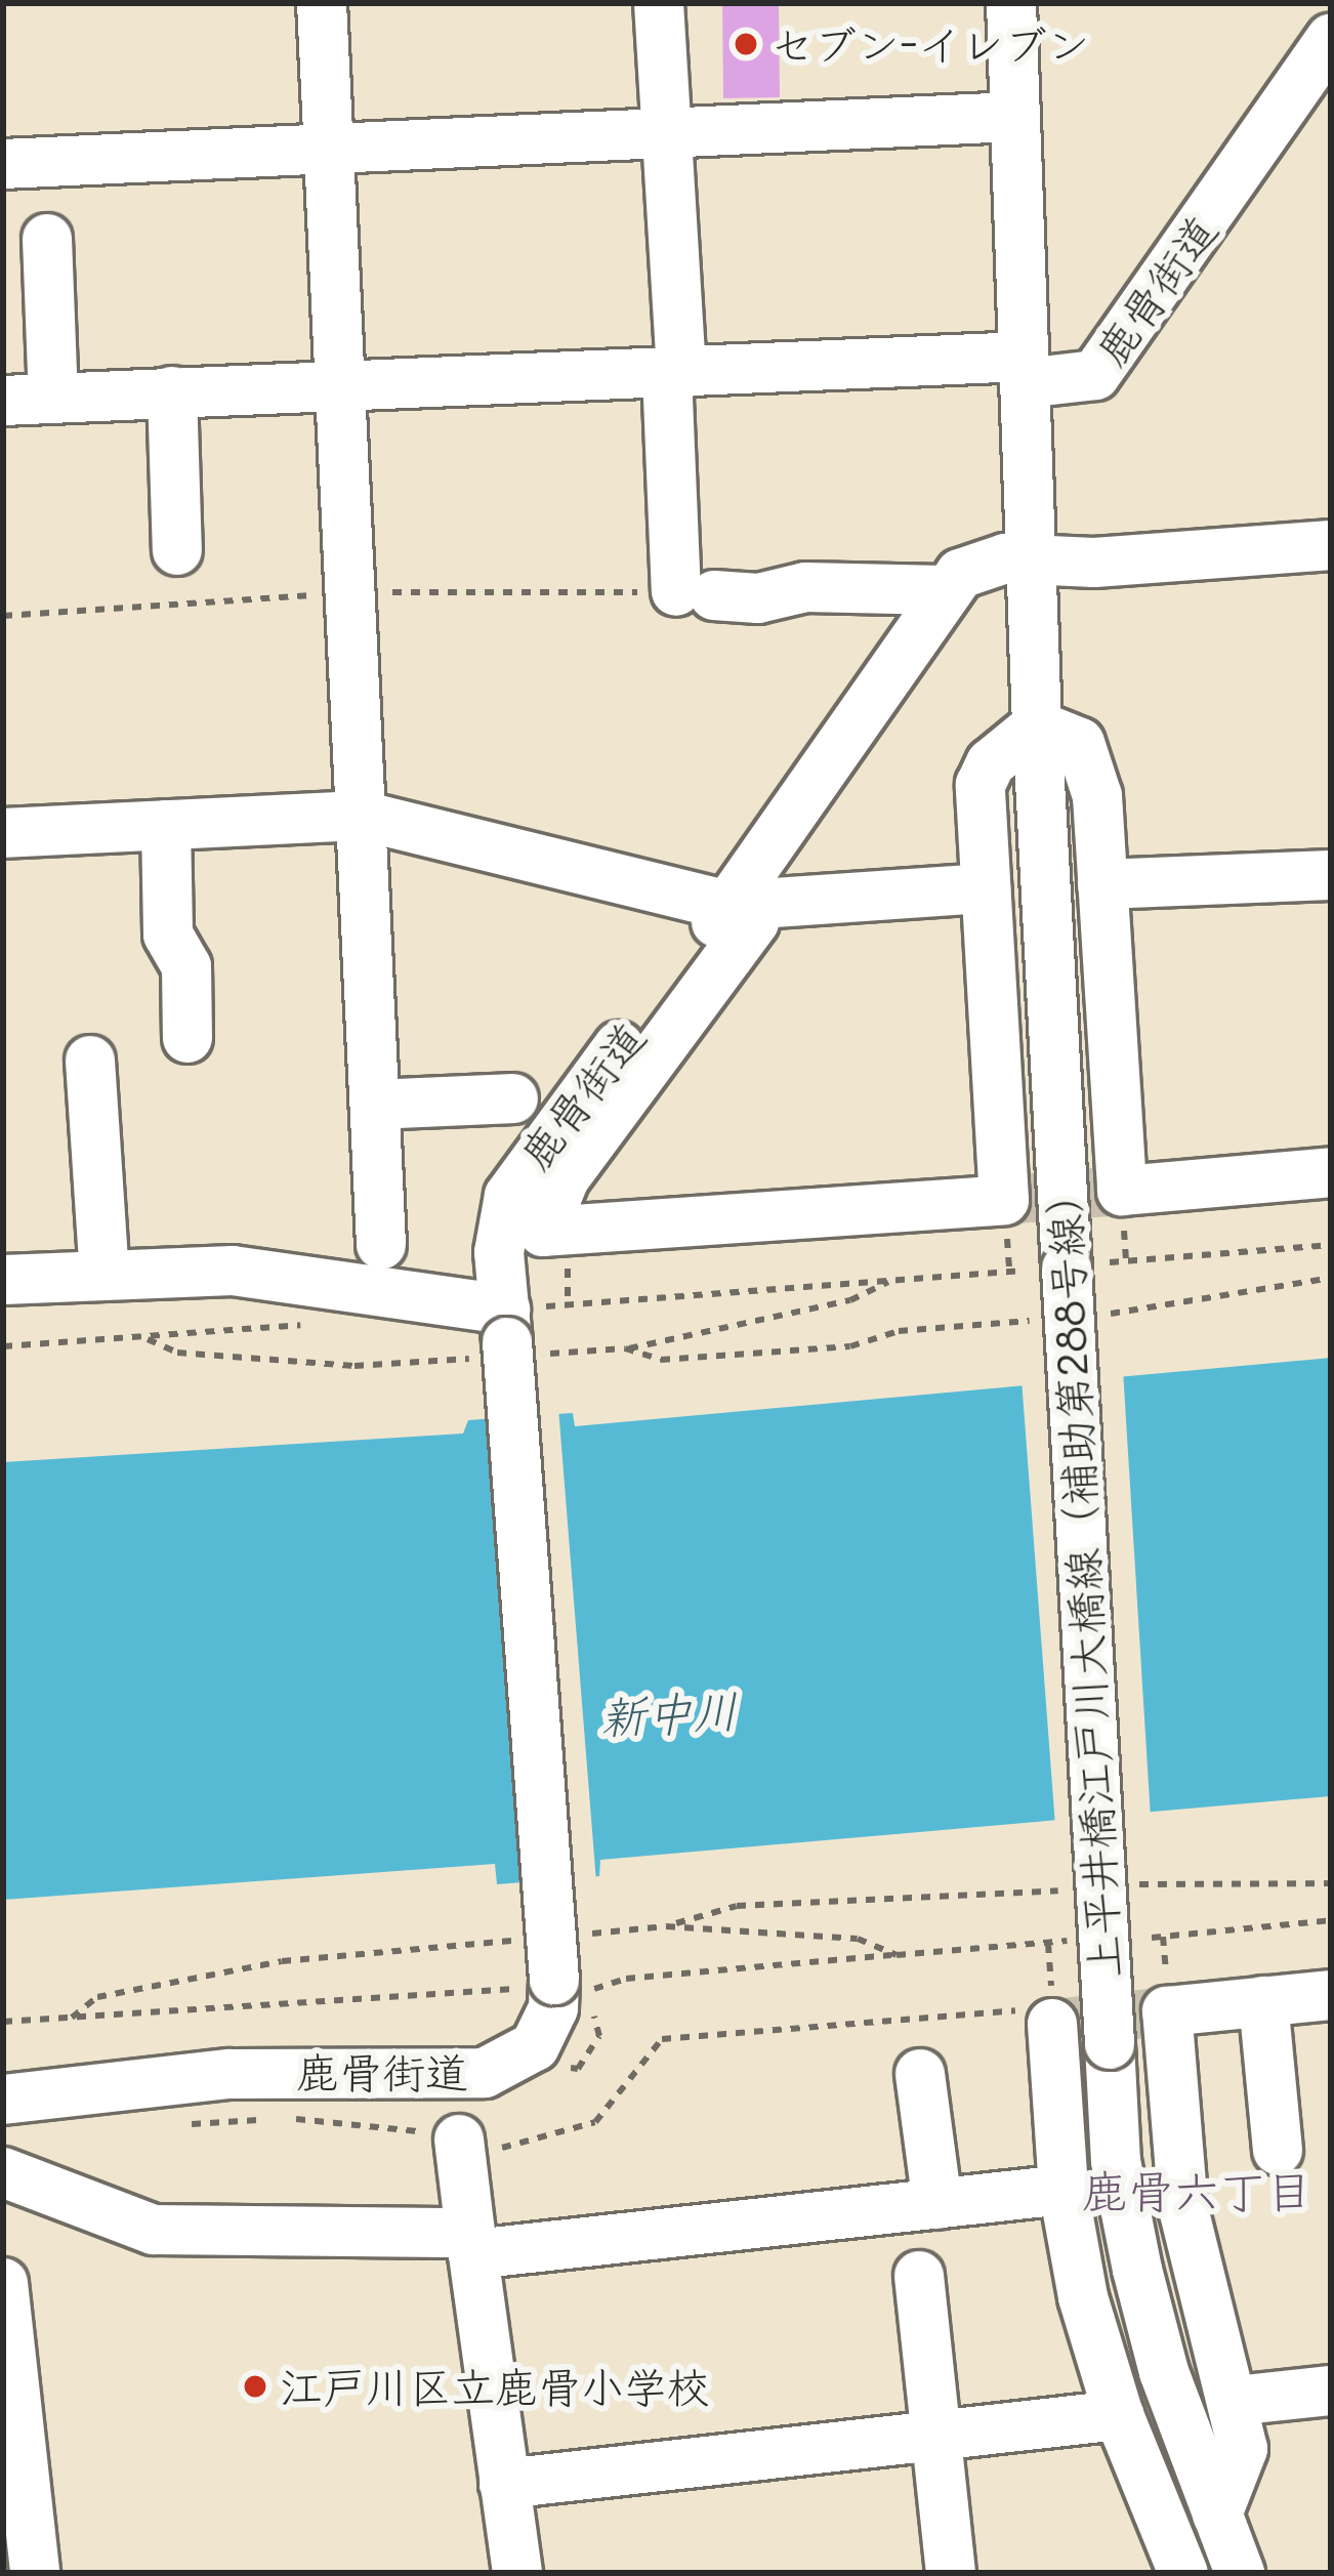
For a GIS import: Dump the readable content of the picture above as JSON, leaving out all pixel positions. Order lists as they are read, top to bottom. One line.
{"streets":{"street":["鹿骨街道","上平井橋江戸川大橋線（補助第288号線）"]},"crossings":[["鹿骨街道","上平井橋江戸川大橋線（補助第288号線）"]],"districts":["鹿骨六丁目"],"water":["新中川"],"places":["セブン-イレブン","江戸川区立鹿骨小学校"]}
